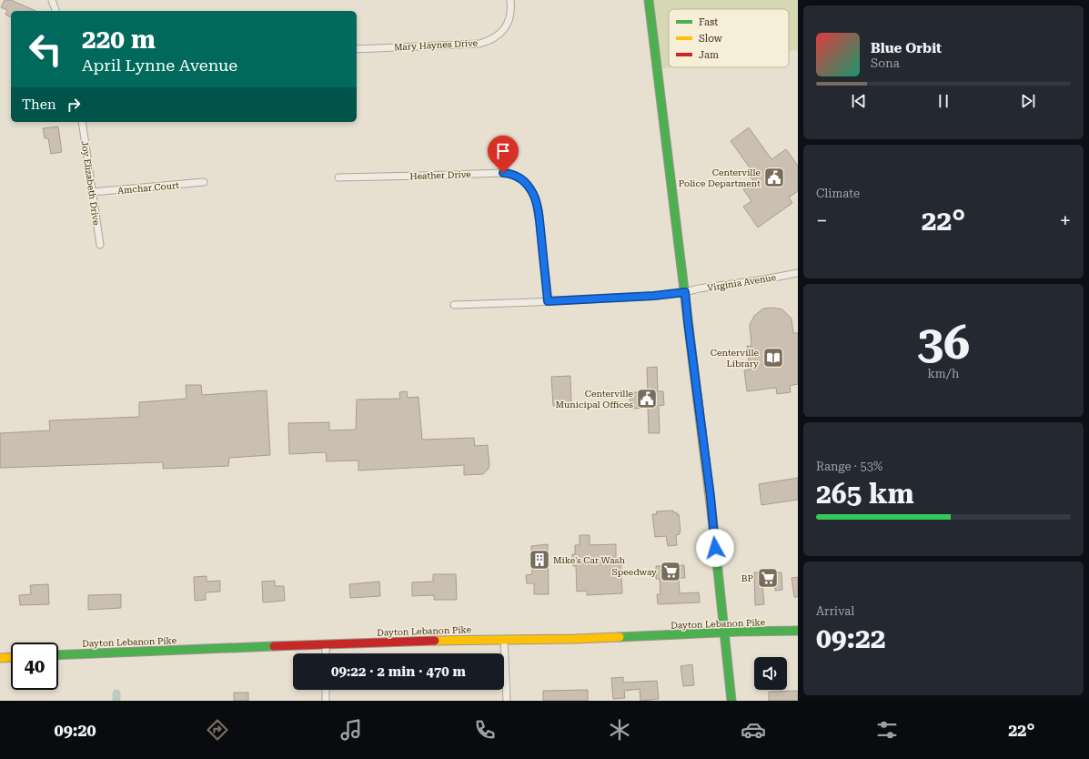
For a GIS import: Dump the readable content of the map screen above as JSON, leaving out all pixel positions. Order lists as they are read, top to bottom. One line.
{"streets":{"main road":["Dayton Lebanon Pike"],"street":["Mary Haynes Drive","Heather Drive","Joy Elizabeth Drive","Amchar Court","Virginia Avenue"]},"crossings":[["Heather Drive","Virginia Avenue"],["Joy Elizabeth Drive","Amchar Court"]],"places":{"public building":["Centerville Police Department","Centerville Municipal Offices"],"library":["Centerville Library"],"building":["Mike's Car Wash"],"supermarket":["Speedway","BP"]},"legend":["Fast","Slow","Jam"],"page":{"turn":["220 m","April Lynne Avenue"],"song":["Blue Orbit","Sona"],"then":"Then","tile":["Climate",["36","km/h"],["Range · 53%","265 km"],["Arrival","09:22"]],"heat":["−","22°","+"],"limit":"40","trip":"09:22 · 2 min · 470 m","tabs":["09:20","22°"]}}
